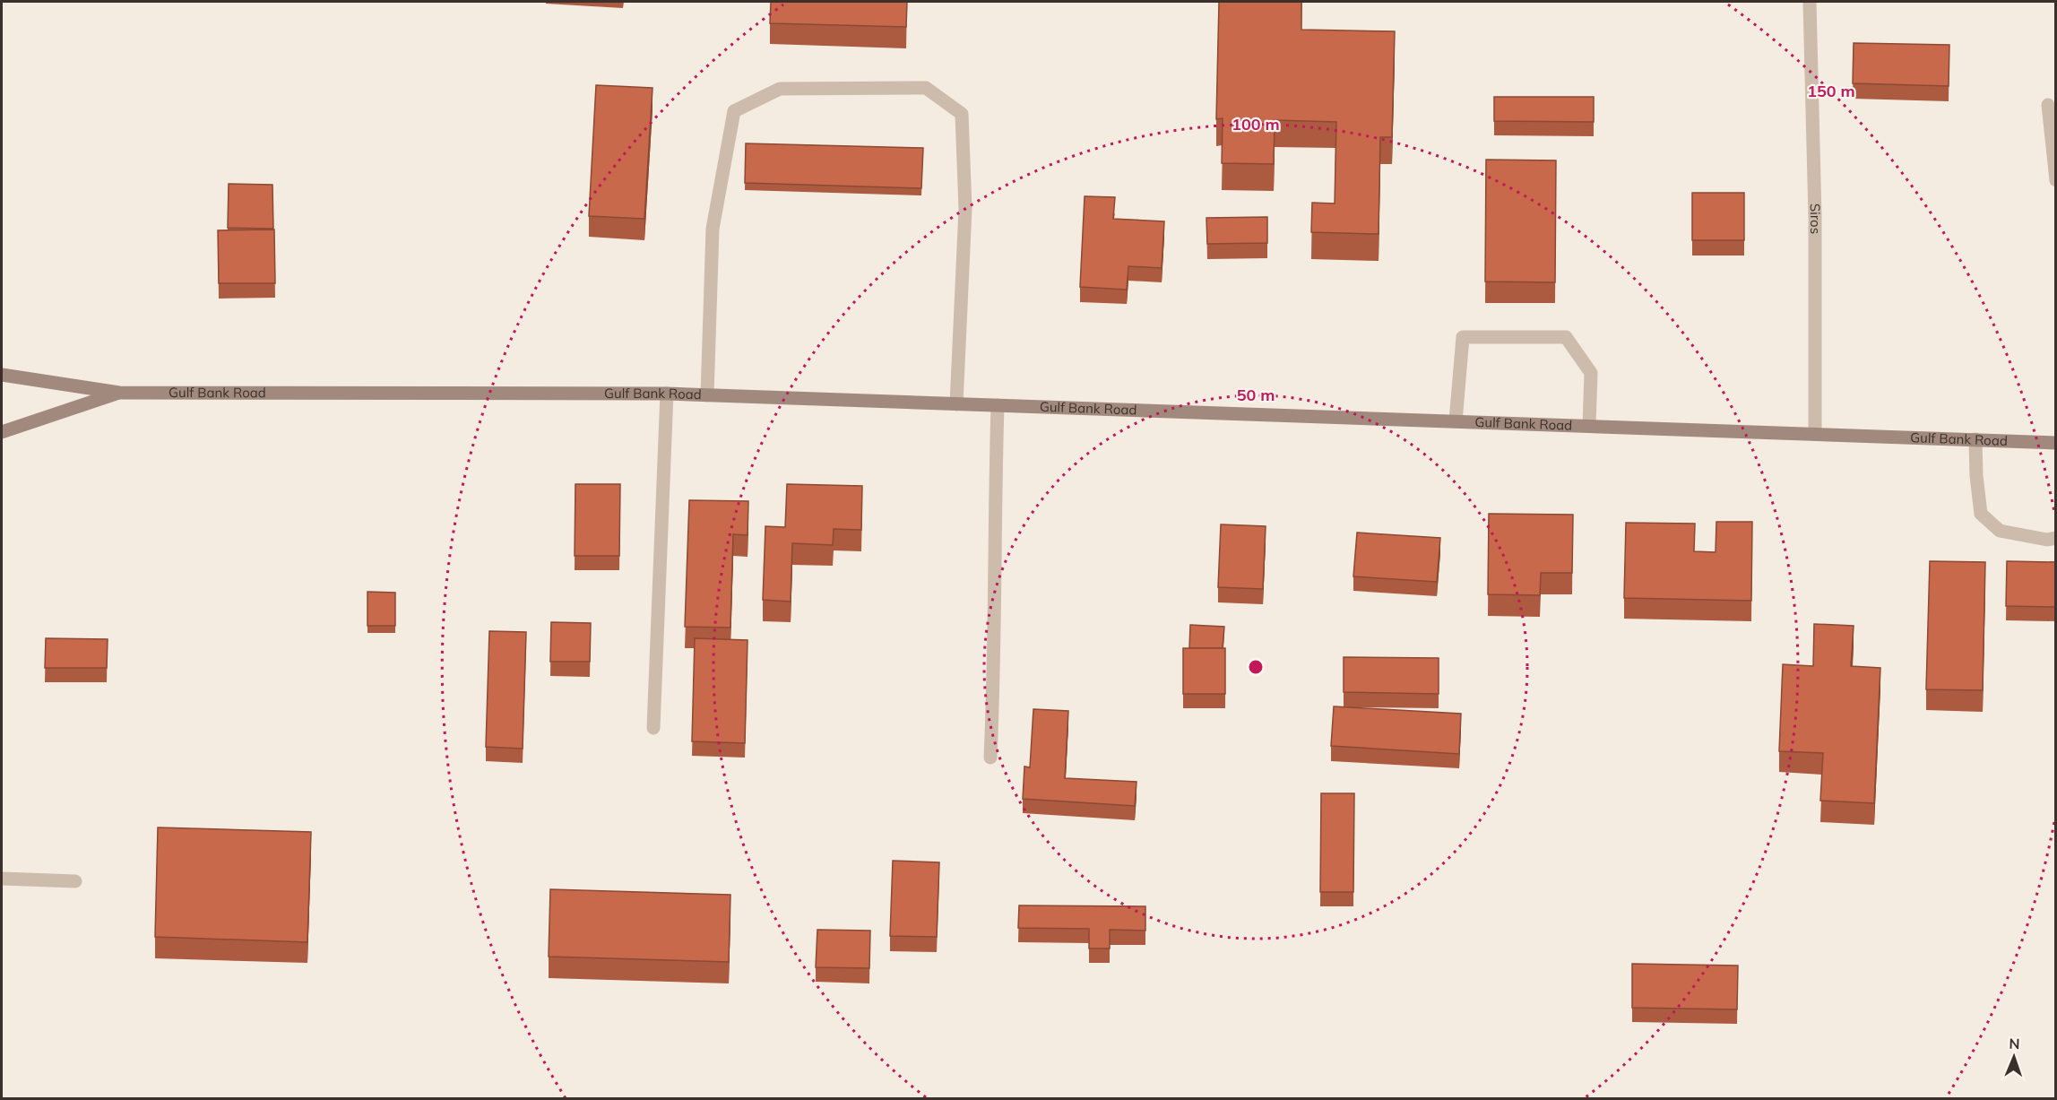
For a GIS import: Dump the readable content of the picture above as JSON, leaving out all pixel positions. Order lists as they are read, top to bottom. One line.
{"streets":{"main road":["Gulf Bank Road"],"lane":["Siros"]},"crossings":[["Siros","Gulf Bank Road"]],"north":"top","rings":["150 m","100 m","50 m"]}
